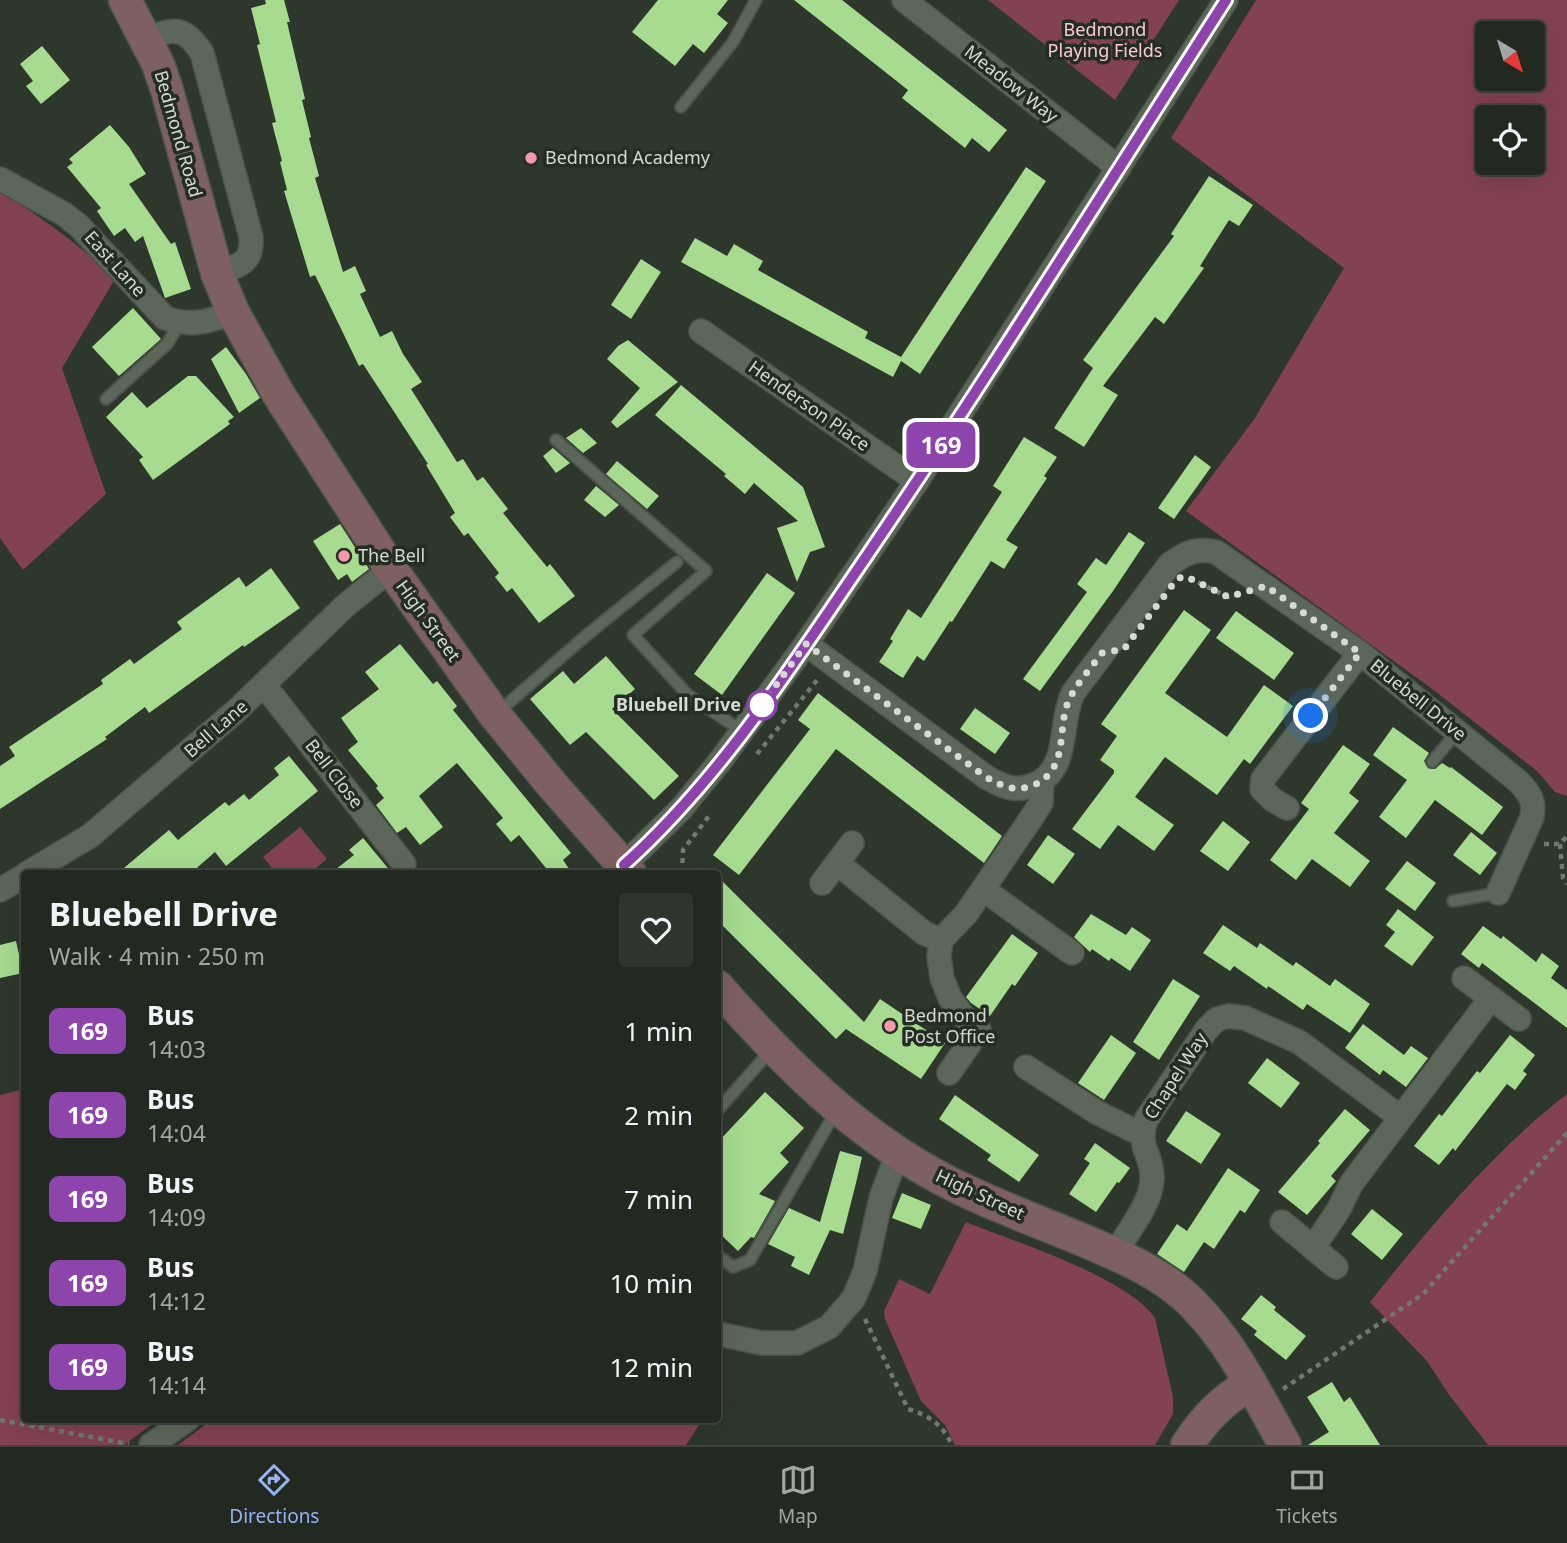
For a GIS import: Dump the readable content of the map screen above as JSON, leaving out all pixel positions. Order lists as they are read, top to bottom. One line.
{"streets":{"street":["Meadow Way","Bedmond Road","East Lane","Henderson Place","High Street","Bluebell Drive","Bell Lane","Bell Close","Chapel Way"]},"crossings":[["Bedmond Road","High Street"],["High Street","Bell Lane"],["High Street","Chapel Way"],["Bell Lane","Bell Close"]],"parks":["Bedmond Playing Fields"],"places":["Bedmond Academy","The Bell","Bluebell Drive","Bedmond Post Office"],"lines":["bus line 169"],"north":"bottom right","page":{"on_map":"169","heading":["Bluebell Drive","Walk · 4 min · 250 m"],"list":[{"mark":"169","name":"Bus","note":"14:03","value":"1 min"},{"mark":"169","name":"Bus","note":"14:04","value":"2 min"},{"mark":"169","name":"Bus","note":"14:09","value":"7 min"},{"mark":"169","name":"Bus","note":"14:12","value":"10 min"},{"mark":"169","name":"Bus","note":"14:14","value":"12 min"}],"tabs":["Directions","Map","Tickets"]}}
